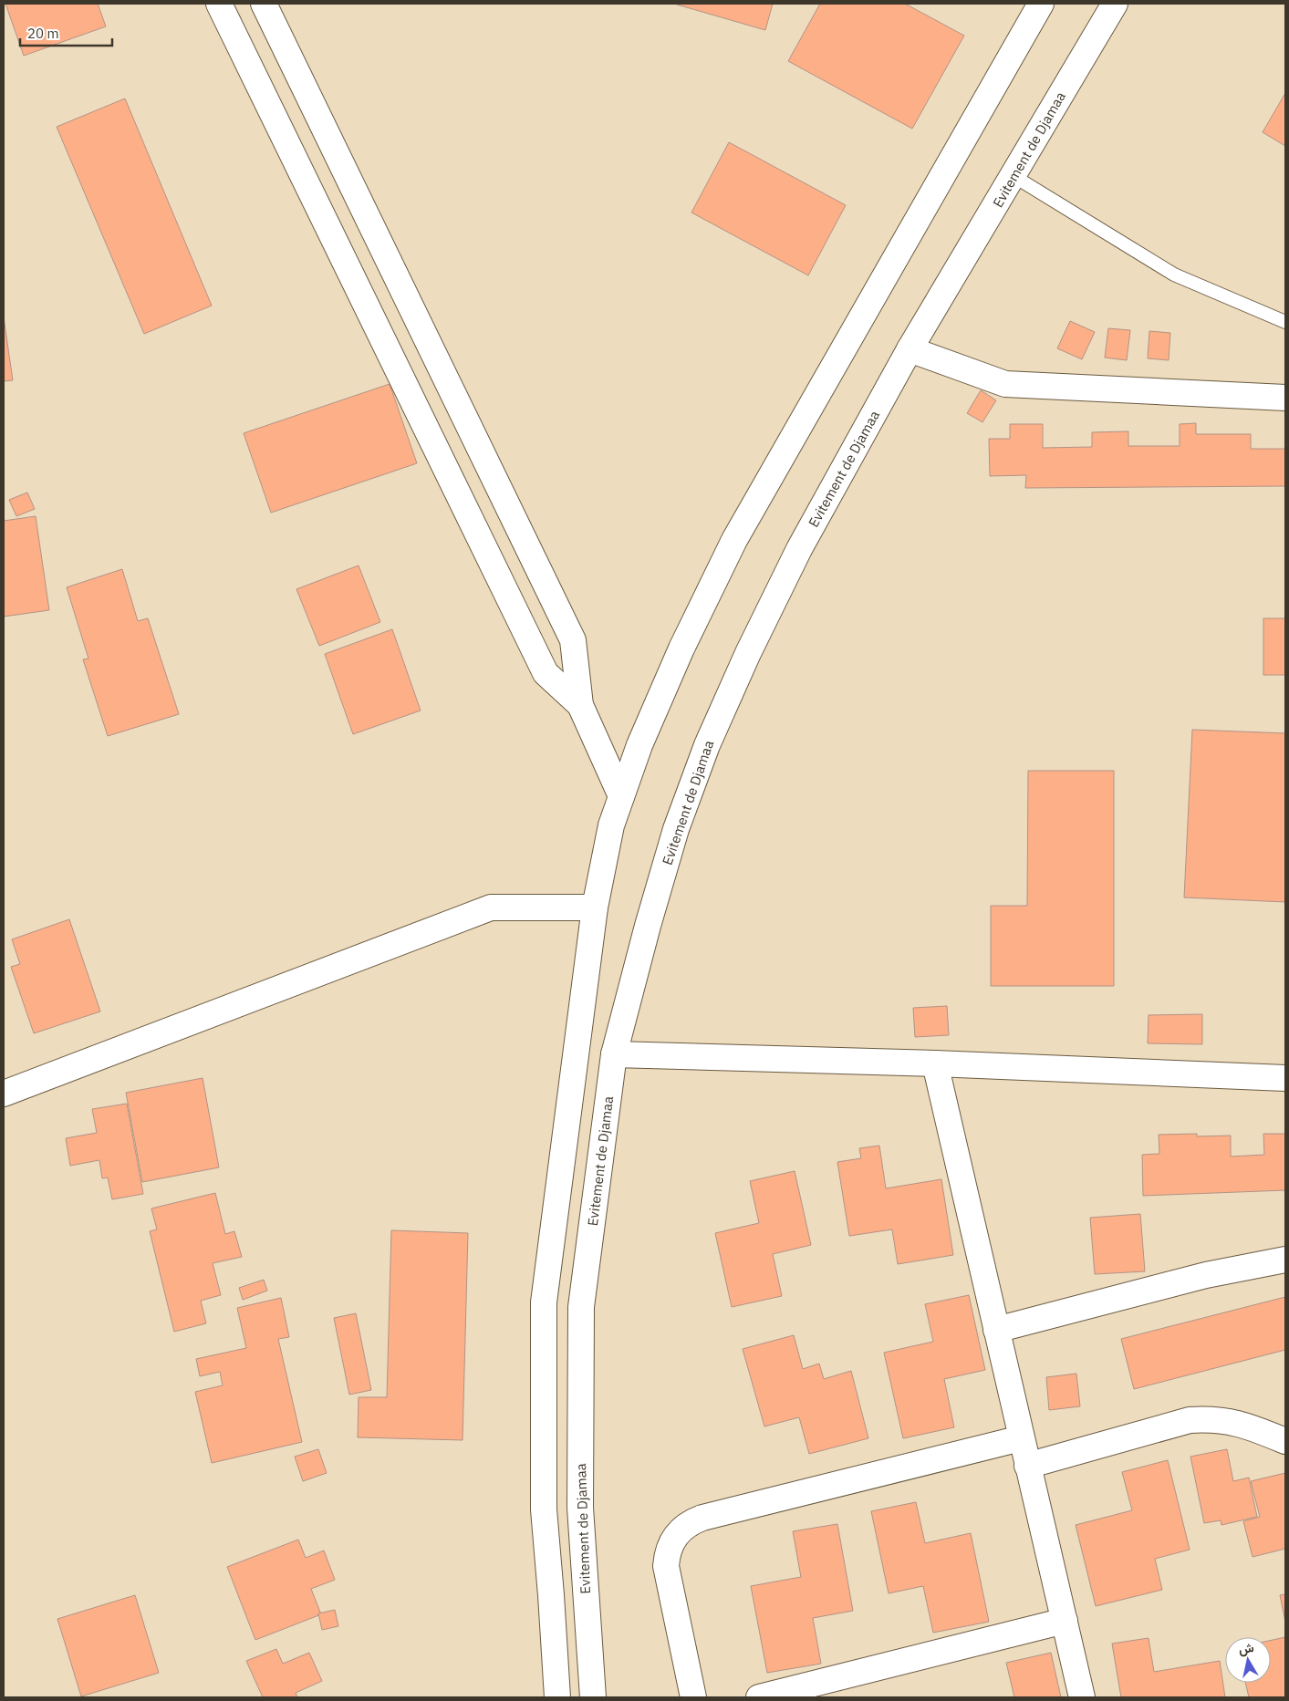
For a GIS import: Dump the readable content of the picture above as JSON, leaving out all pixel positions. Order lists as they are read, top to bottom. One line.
{"streets":{"street":["Evitement de Djamaa"]},"scale_bar":"20 m","north":"top"}
